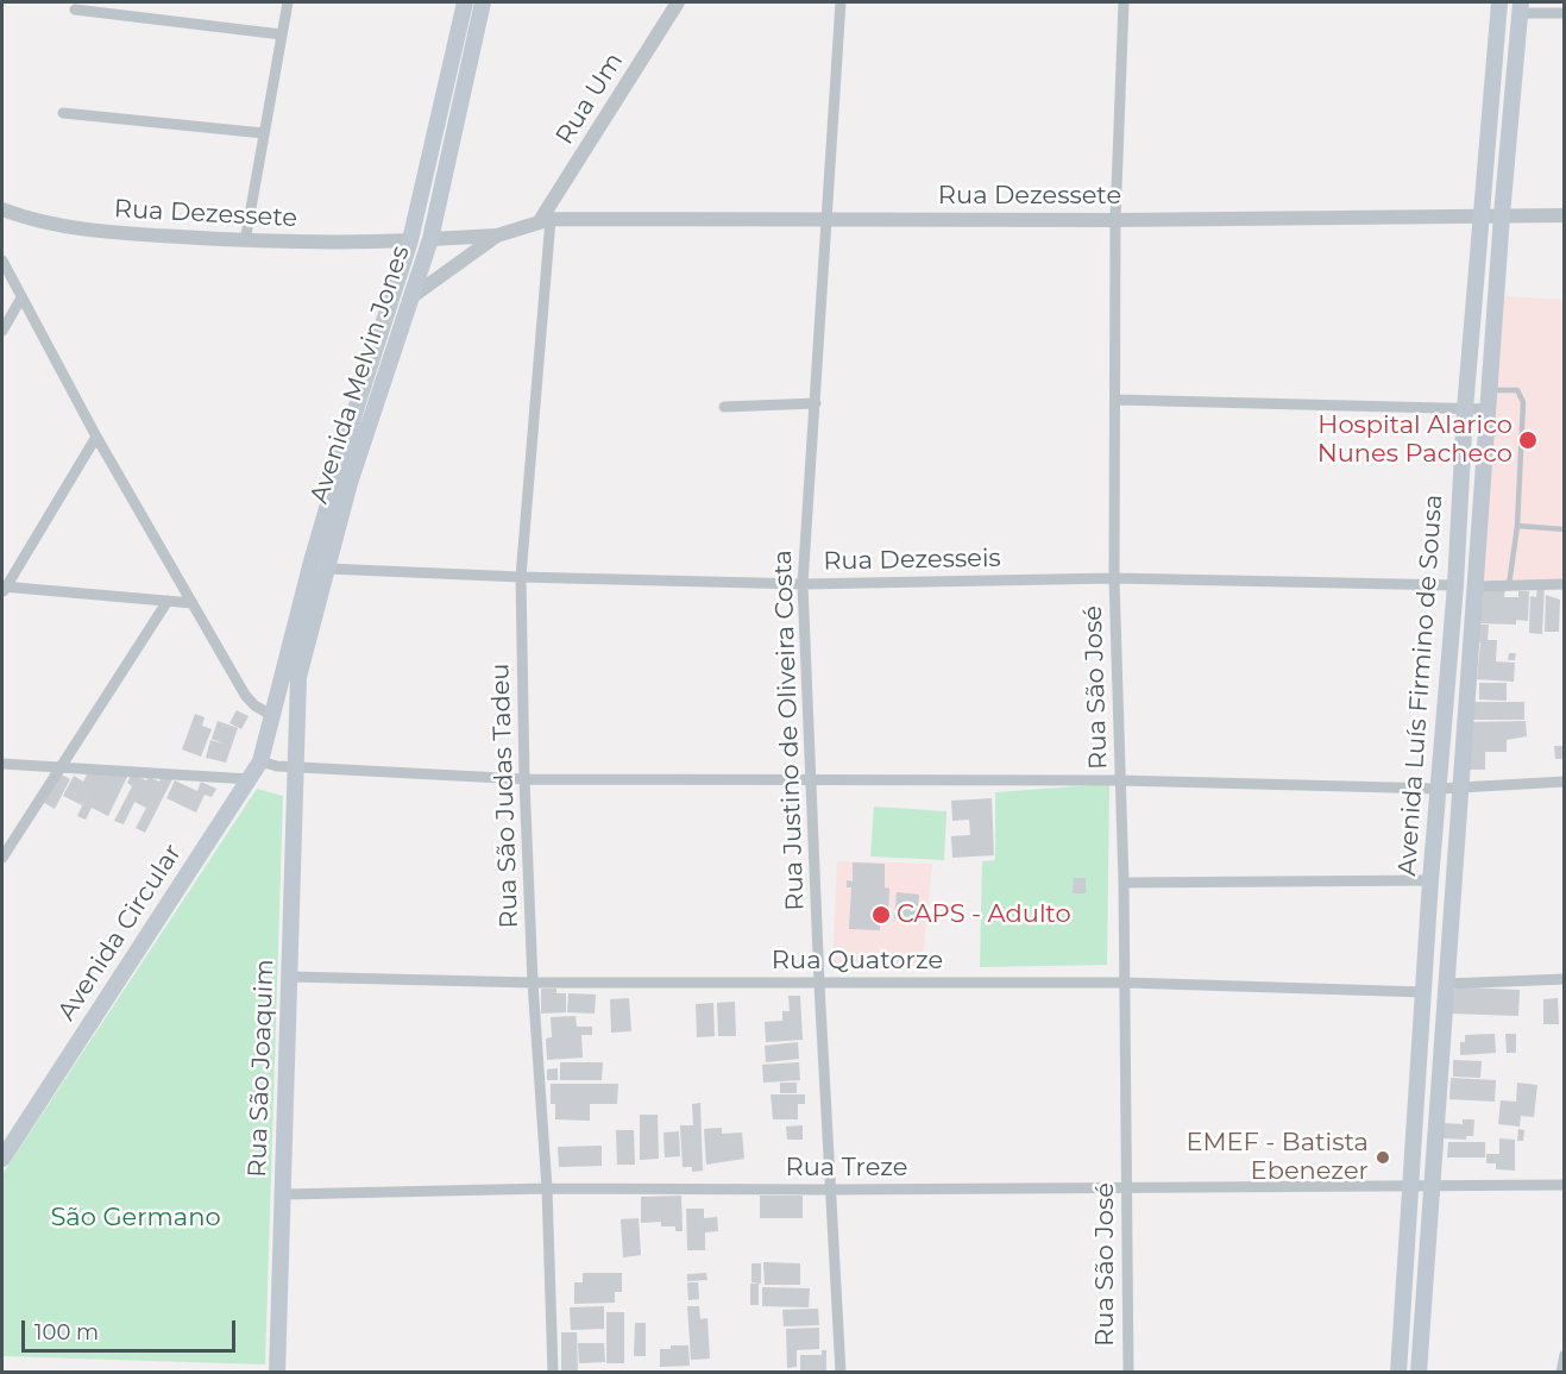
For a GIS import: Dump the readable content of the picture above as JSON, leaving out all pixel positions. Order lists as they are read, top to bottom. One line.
{"streets":{"main road":["Avenida Melvin Jones","Avenida Luís Firmino de Sousa","Avenida Circular","Rua São Joaquim"],"street":["Rua Um","Rua Dezessete","Rua Dezesseis","Rua São José","Rua Justino de Oliveira Costa","Rua São Judas Tadeu","Rua Quatorze","Rua Treze"]},"crossings":[["Rua Um","Rua Dezessete"],["Rua Um","Rua São Judas Tadeu"],["Rua Dezessete","Avenida Melvin Jones"],["Rua Dezessete","Avenida Luís Firmino de Sousa"],["Rua Dezessete","Rua São José"],["Rua Dezessete","Rua Justino de Oliveira Costa"],["Rua Dezessete","Rua São Judas Tadeu"],["Avenida Melvin Jones","Rua Dezesseis"],["Avenida Melvin Jones","Avenida Circular"],["Avenida Melvin Jones","Rua São Joaquim"],["Rua Dezesseis","Avenida Luís Firmino de Sousa"],["Rua Dezesseis","Rua São José"],["Rua Dezesseis","Rua Justino de Oliveira Costa"],["Rua Dezesseis","Rua São Judas Tadeu"],["Avenida Luís Firmino de Sousa","Rua Quatorze"],["Avenida Luís Firmino de Sousa","Rua Treze"],["Rua São José","Rua Quatorze"],["Rua São José","Rua Treze"],["Rua Justino de Oliveira Costa","Rua Quatorze"],["Rua Justino de Oliveira Costa","Rua Treze"],["Rua São Judas Tadeu","Rua Quatorze"],["Rua São Judas Tadeu","Rua Treze"],["Rua Quatorze","Rua São Joaquim"],["Rua São Joaquim","Rua Treze"]],"parks":["São Germano"],"places":["Hospital Alarico Nunes Pacheco","CAPS - Adulto","EMEF - Batista Ebenezer"],"scale_bar":"100 m"}
